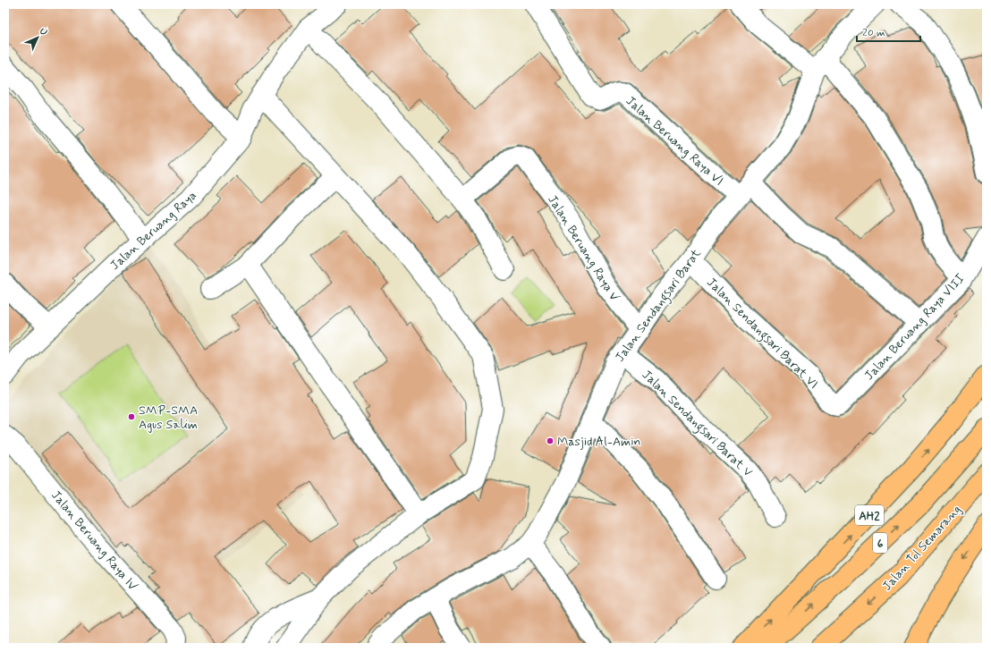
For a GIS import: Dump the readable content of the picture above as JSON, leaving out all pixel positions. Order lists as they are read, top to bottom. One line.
{"streets":{"highway":["AH2","6","Jalan Tol Semarang"],"street":["Jalan Beruang Raya VI","Jalan Beruang Raya","Jalan Beruang Raya V","Jalan Sendangsari Barat","Jalan Beruang Raya VIII","Jalan Sendangsari Barat VI","Jalan Sendangsari Barat V","Jalan Beruang Raya IV"]},"crossings":[["Jalan Beruang Raya VI","Jalan Sendangsari Barat"],["Jalan Beruang Raya V","Jalan Sendangsari Barat"],["Jalan Sendangsari Barat","Jalan Sendangsari Barat VI"],["Jalan Sendangsari Barat","Jalan Sendangsari Barat V"],["Jalan Beruang Raya VIII","Jalan Sendangsari Barat VI"]],"places":["SMP-SMA Agus Salim","Masjid Al-Amin"],"scale_bar":"20 m","north":"top right"}
